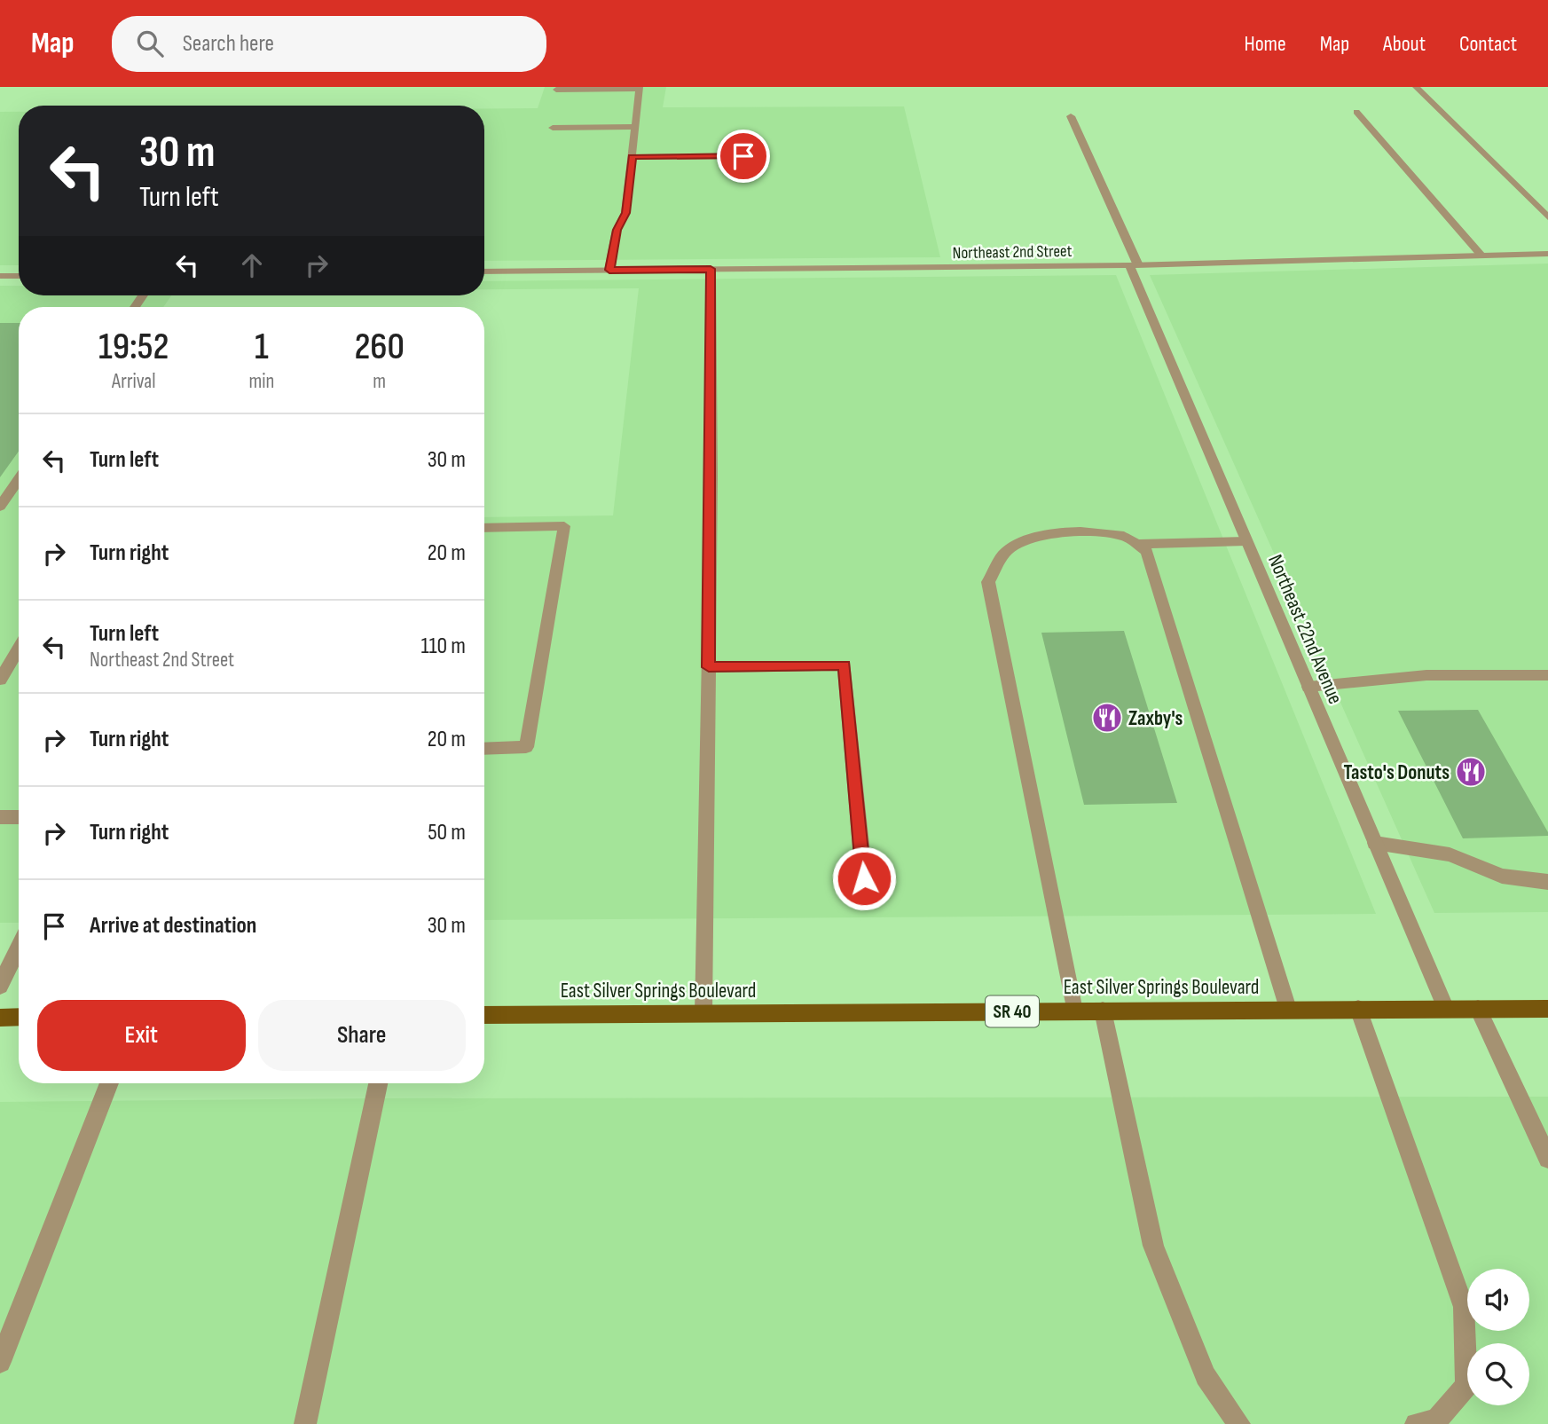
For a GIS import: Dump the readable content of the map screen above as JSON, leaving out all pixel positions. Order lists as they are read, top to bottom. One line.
{"streets":{"main road":["East Silver Springs Boulevard","SR 40"],"street":["Northeast 2nd Street","Northeast 22nd Avenue"]},"crossings":[["Northeast 2nd Street","Northeast 22nd Avenue"],["Northeast 22nd Avenue","East Silver Springs Boulevard"]],"places":{"restaurant":["Zaxby's","Tasto's Donuts"]},"page":{"header":"Map","search":"Search here","nav":["Home","Map","About","Contact"],"turn":["30 m","Turn left"],"eta":["19:52","Arrival","1","min","260","m"],"list":[{"name":"Turn left","value":"30 m"},{"name":"Turn right","value":"20 m"},{"name":"Turn left","note":"Northeast 2nd Street","value":"110 m"},{"name":"Turn right","value":"20 m"},{"name":"Turn right","value":"50 m"},{"name":"Arrive at destination","value":"30 m"}],"buttons":["Exit","Share"]}}
